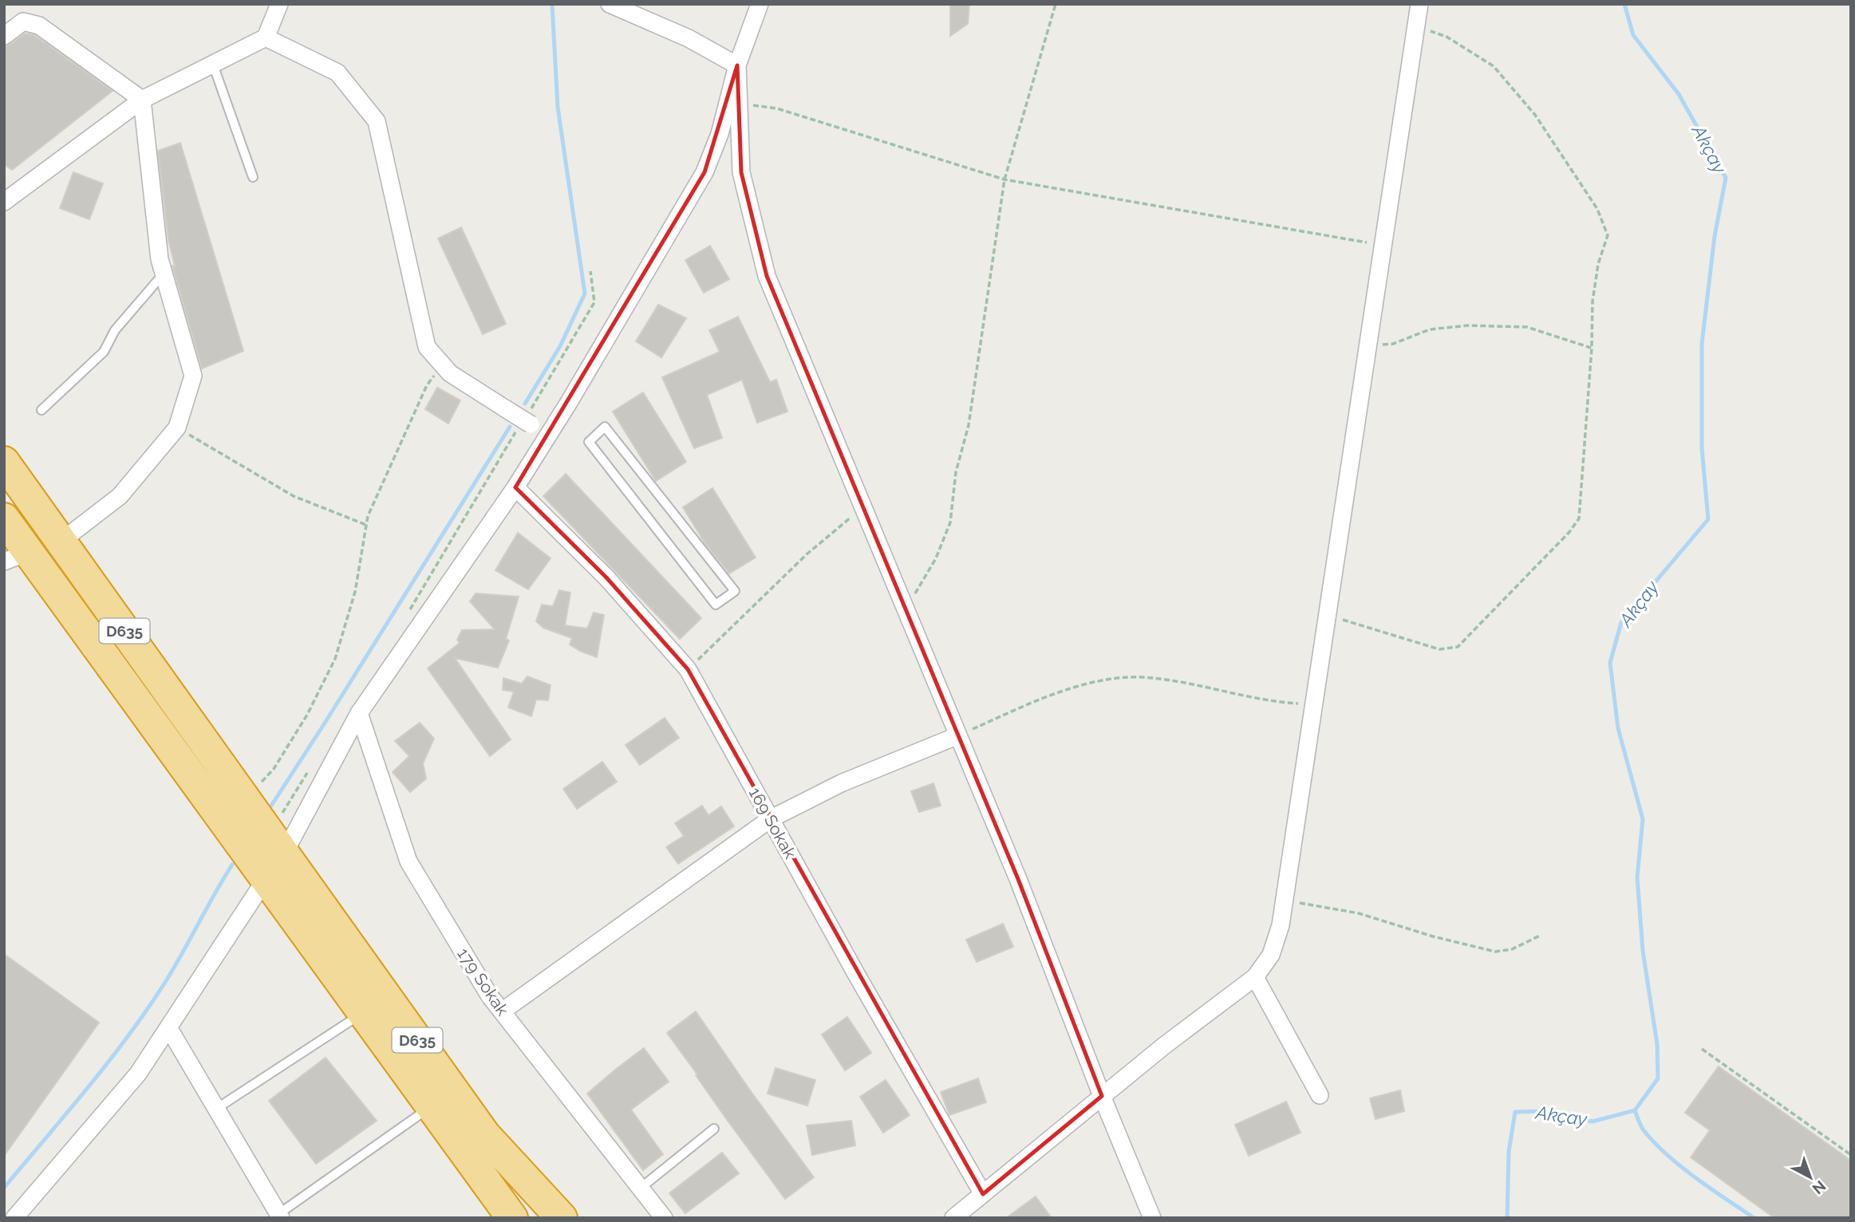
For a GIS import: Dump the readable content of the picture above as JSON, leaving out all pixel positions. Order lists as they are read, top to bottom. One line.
{"streets":{"highway":["D635"],"street":["169 Sokak","179 Sokak"]},"water":["Akçay"],"north":"bottom right"}
